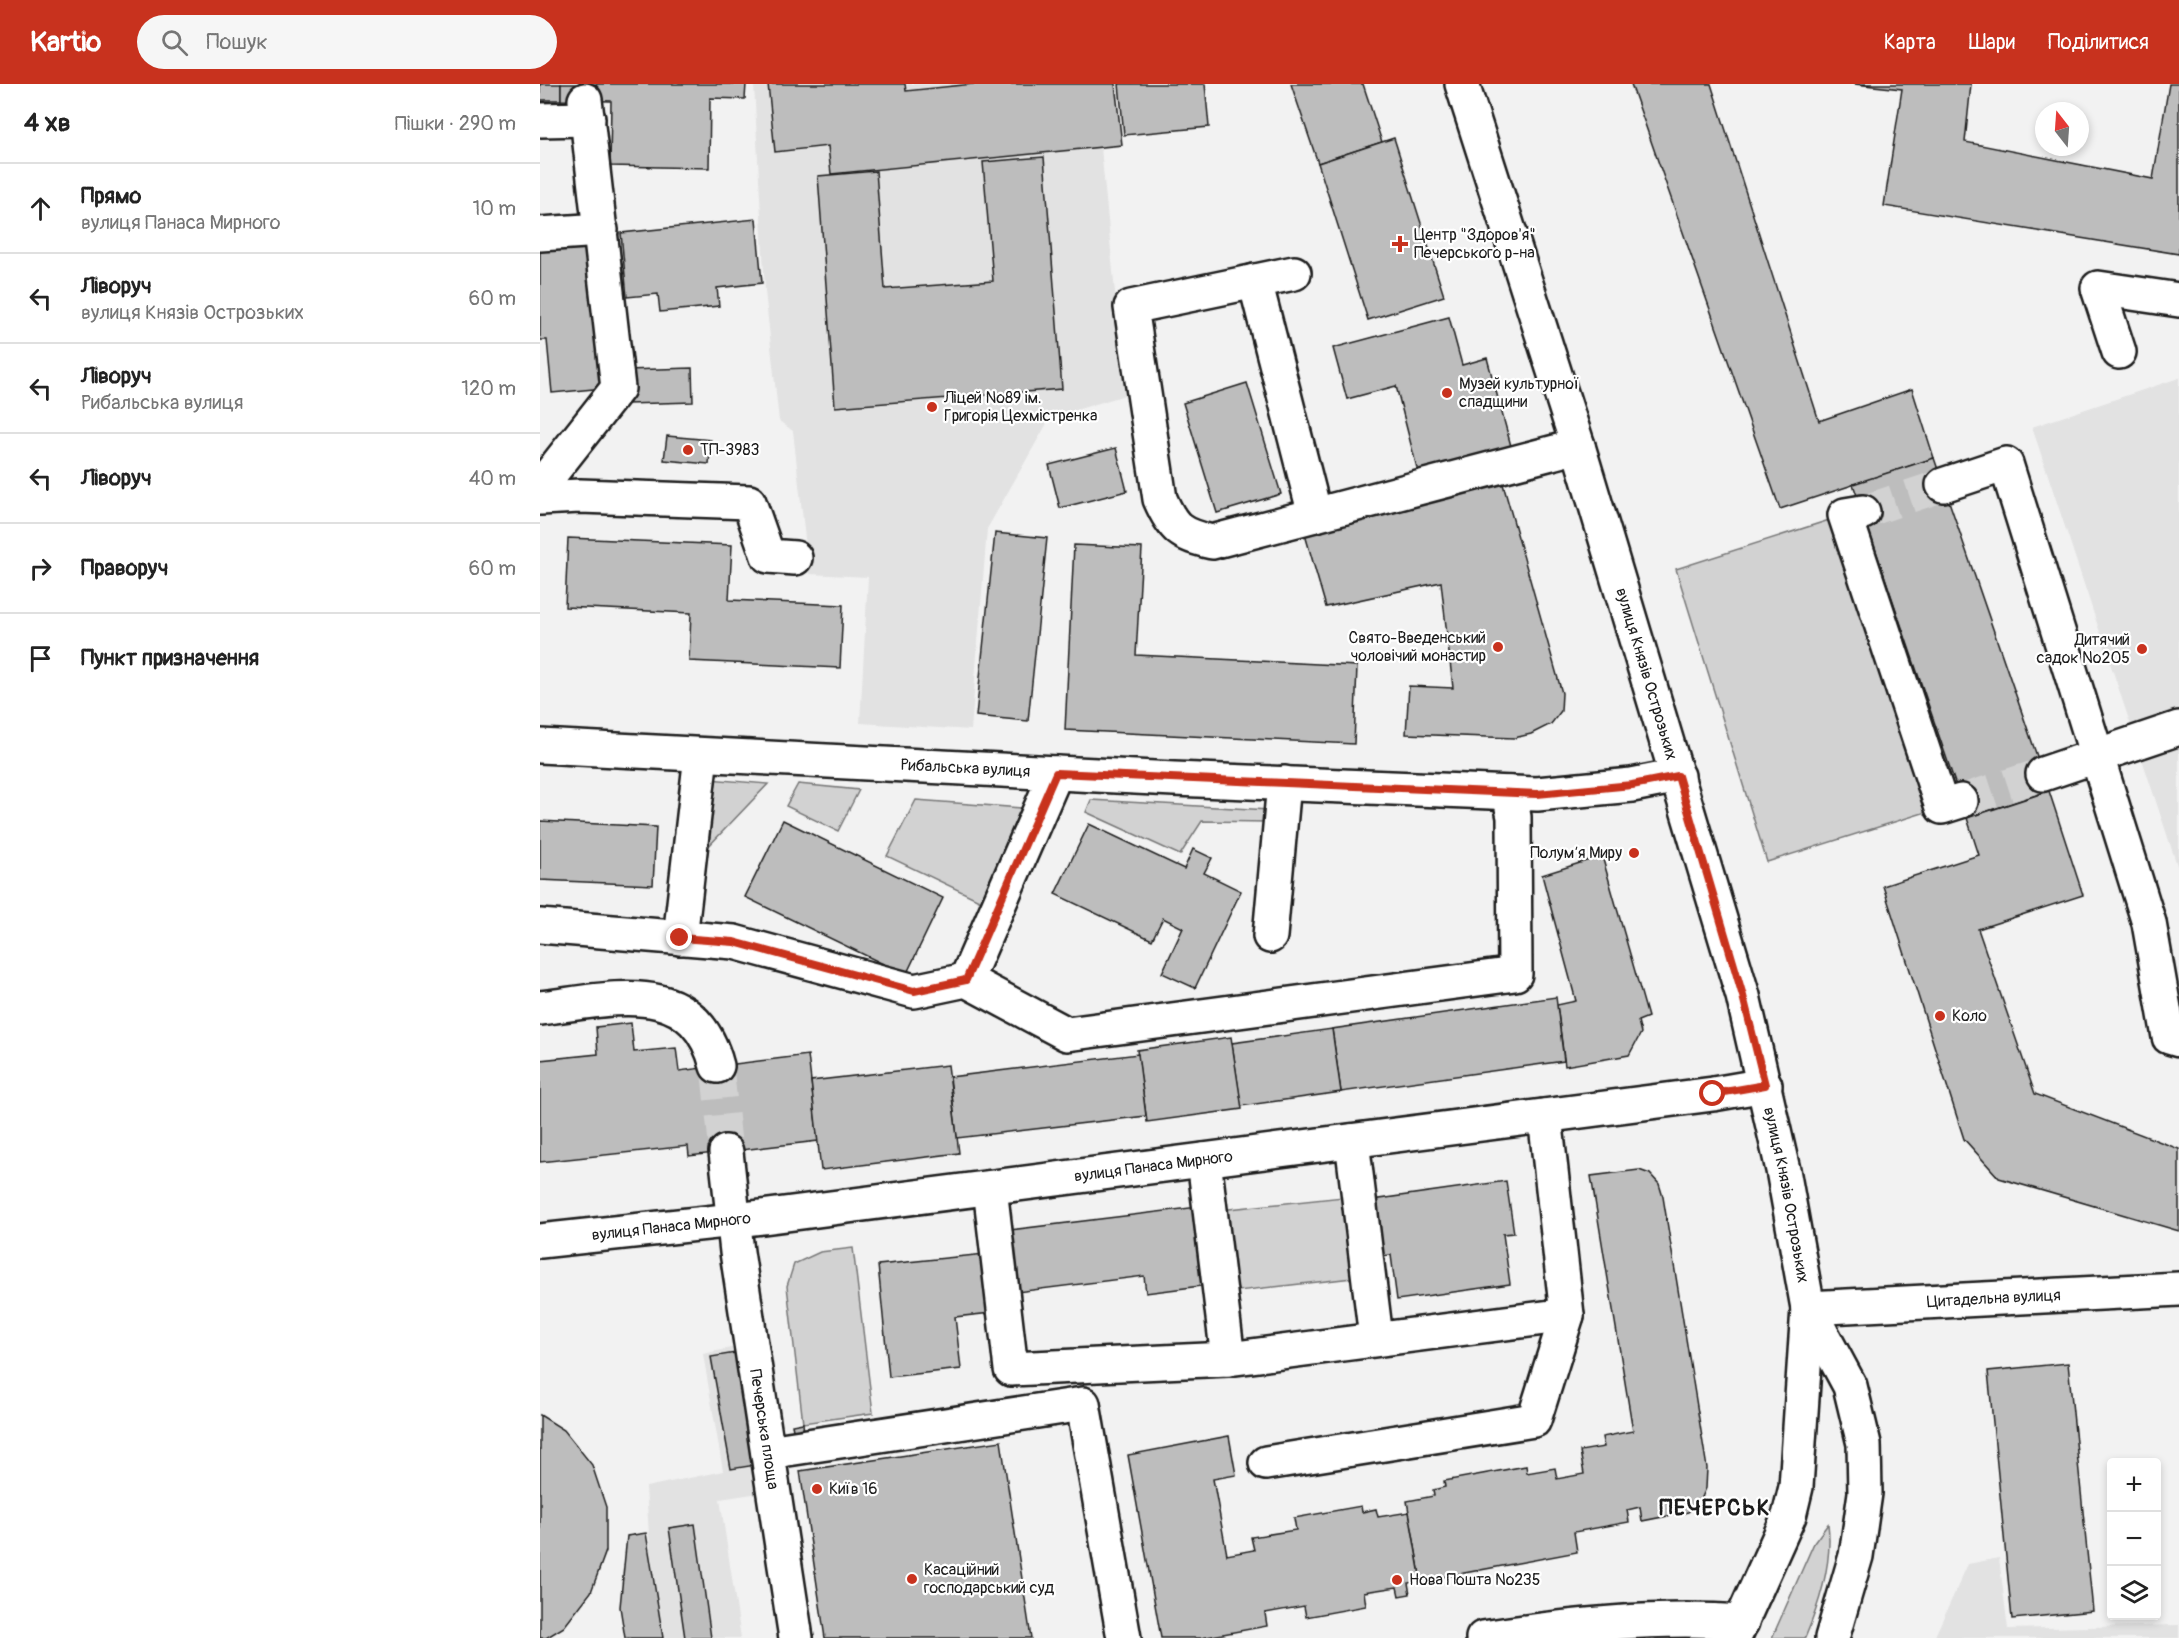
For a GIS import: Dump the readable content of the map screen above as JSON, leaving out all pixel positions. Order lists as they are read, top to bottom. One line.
{"streets":{"street":["вулиця Князів Острозьких","Рибальська вулиця","вулиця Панаса Мирного","Цитадельна вулиця","Печерська площа"]},"crossings":[["вулиця Князів Острозьких","Рибальська вулиця"],["вулиця Князів Острозьких","вулиця Панаса Мирного"],["вулиця Князів Острозьких","Цитадельна вулиця"],["вулиця Панаса Мирного","Печерська площа"]],"districts":["ПЕЧЕРСЬК"],"places":{"health":["Центр \"Здоров'я\" Печерського р-на"],"other":["Музей культурної спадщини","Ліцей №89 ім. Григорія Цехмістренка","ТП-3983","Свято-Введенський чоловічий монастир","Дитячий садок №205","Полумʼя Миру","Коло","Київ 16","Касаційний господарський суд","Нова Пошта №235"]},"north":"top","page":{"header":"Kartio","search":"Пошук","nav":["Карта","Шари","Поділитися"],"heading":["4 хв","Пішки · 290 m"],"list":[["Прямо","вулиця Панаса Мирного","10 m"],["Ліворуч","вулиця Князів Острозьких","60 m"],["Ліворуч","Рибальська вулиця","120 m"],["Ліворуч","40 m"],["Праворуч","60 m"],"Пункт призначення"],"map_buttons":["+","−"]}}
